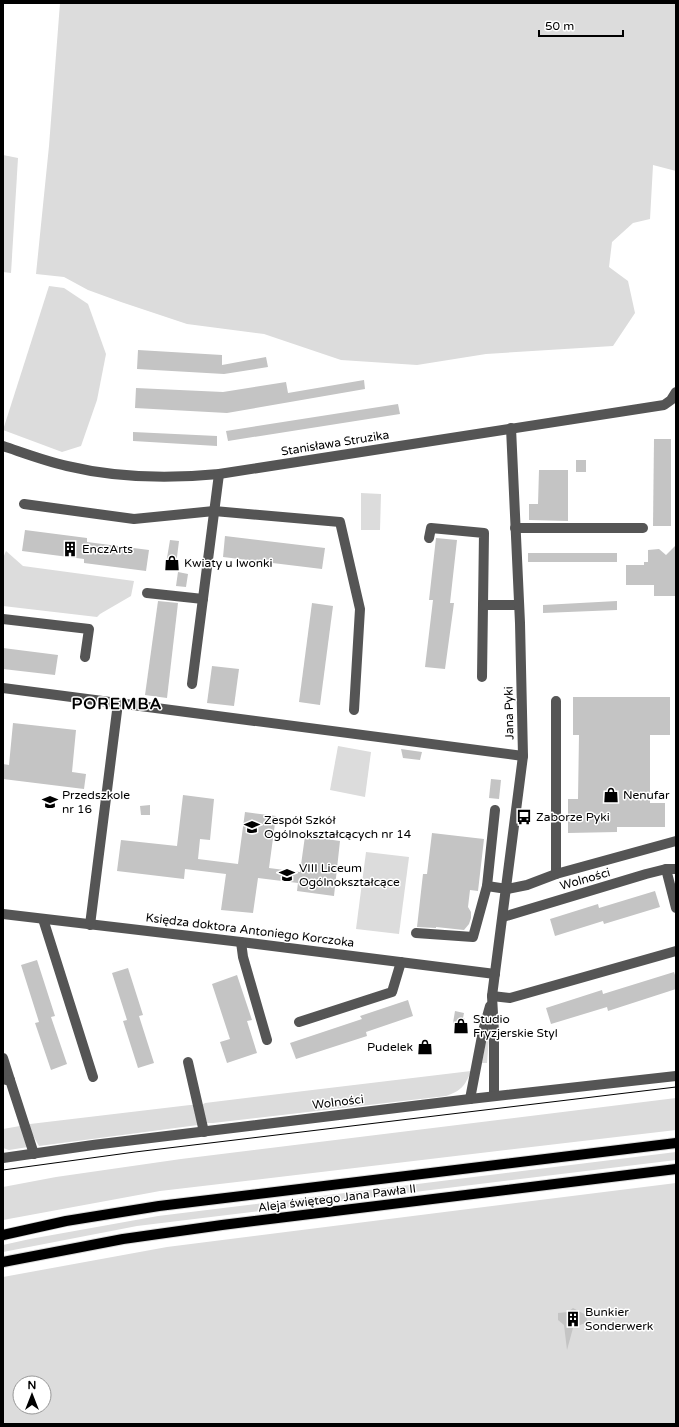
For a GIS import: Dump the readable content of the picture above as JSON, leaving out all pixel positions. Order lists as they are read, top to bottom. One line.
{"streets":{"main road":["Aleja świętego Jana Pawła II"],"street":["Stanisława Struzika","Jana Pyki","Wolności","Księdza doktora Antoniego Korczoka"]},"crossings":[["Stanisława Struzika","Jana Pyki"],["Jana Pyki","Wolności"],["Jana Pyki","Księdza doktora Antoniego Korczoka"]],"districts":["POREMBA"],"places":{"building":["EnczArts","Bunkier Sonderwerk"],"shop":["Kwiaty u Iwonki","Nenufar","Studio Fryzjerskie Styl","Pudelek"],"school or university":["Przedszkole nr 16","Zespół Szkół Ogólnokształcących nr 14","VIII Liceum Ogólnokształcące"],"bus stop":["Zaborze Pyki"]},"scale_bar":"50 m","north":"top"}
